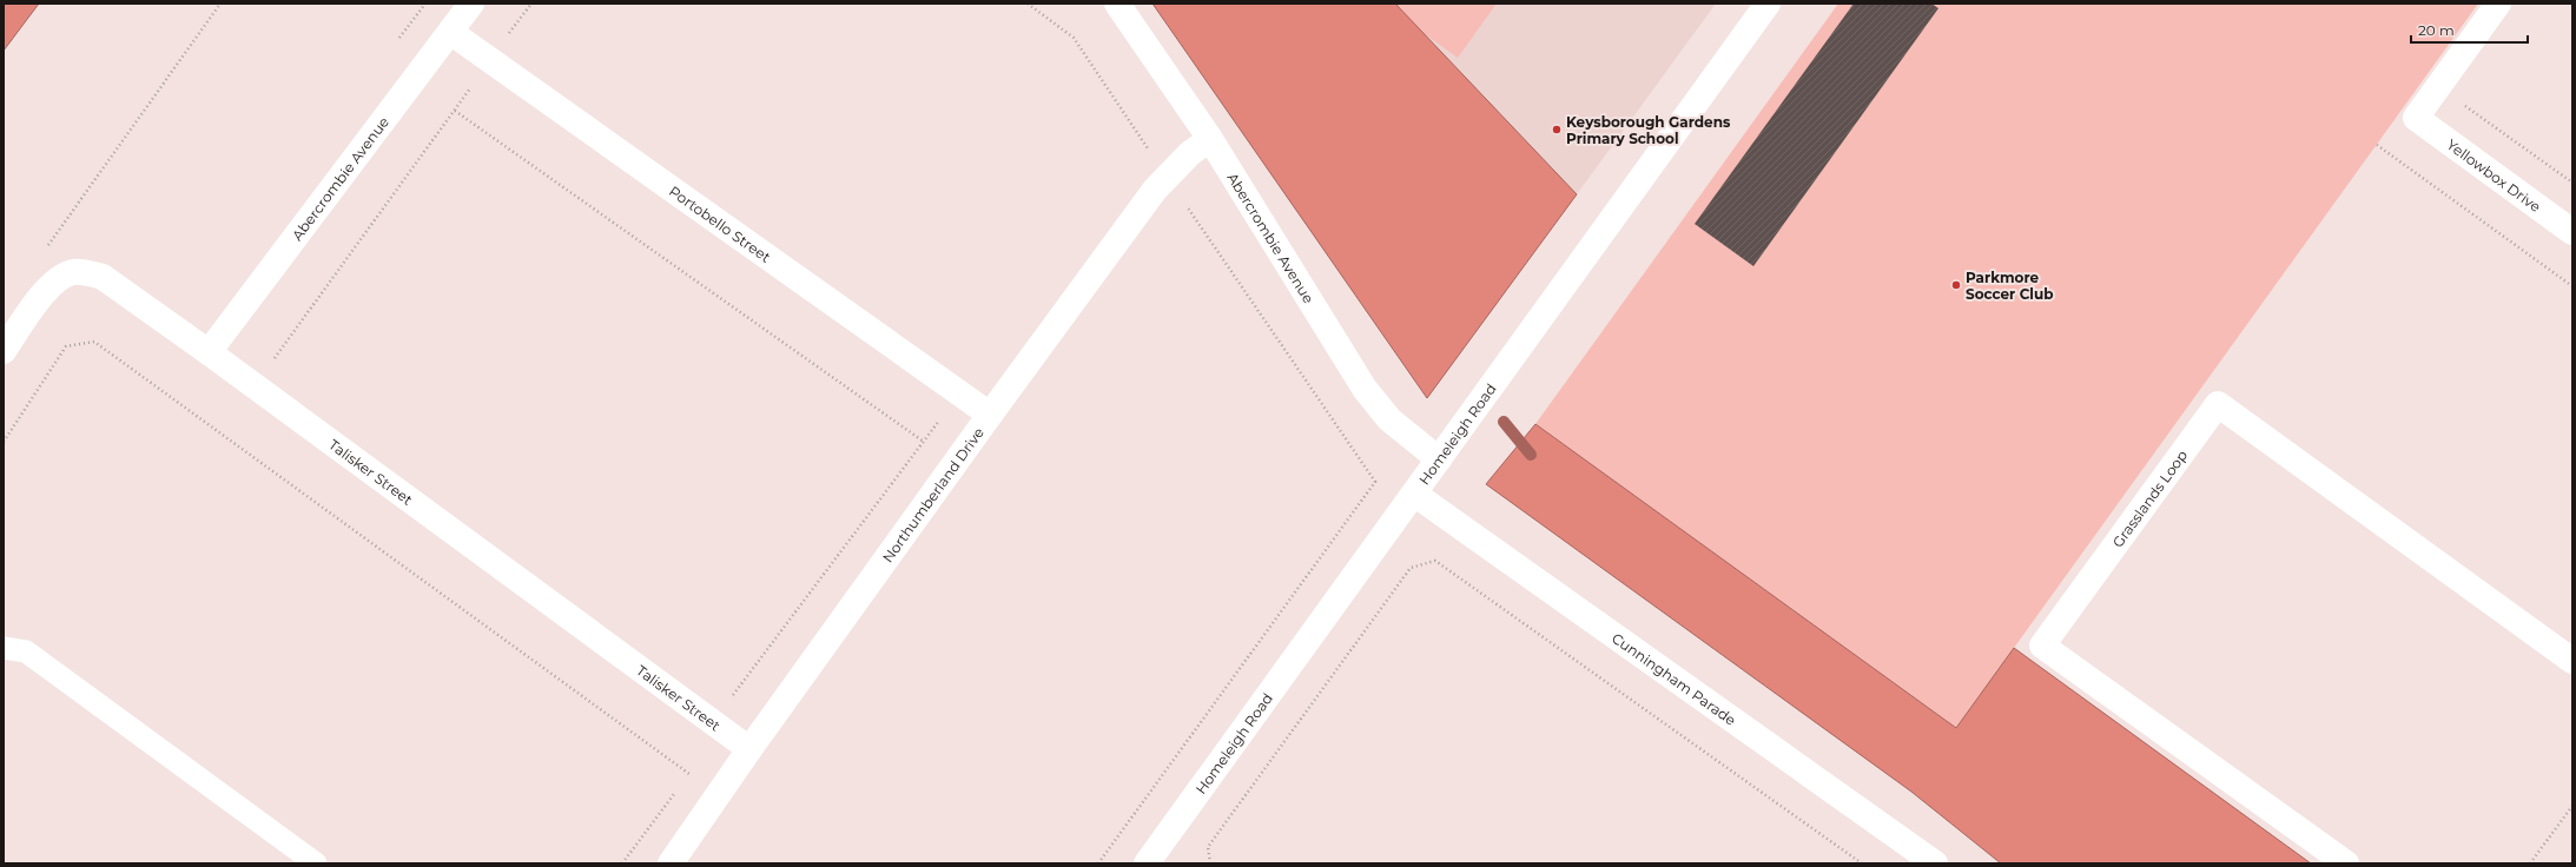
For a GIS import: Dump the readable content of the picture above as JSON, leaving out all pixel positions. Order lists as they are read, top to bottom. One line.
{"streets":{"street":["Yellowbox Drive","Abercrombie Avenue","Portobello Street","Homeleigh Road","Talisker Street","Northumberland Drive","Grasslands Loop","Cunningham Parade"]},"crossings":[["Abercrombie Avenue","Portobello Street"],["Abercrombie Avenue","Homeleigh Road"],["Abercrombie Avenue","Talisker Street"],["Abercrombie Avenue","Northumberland Drive"],["Portobello Street","Northumberland Drive"],["Homeleigh Road","Cunningham Parade"],["Talisker Street","Northumberland Drive"]],"places":["Keysborough Gardens Primary School","Parkmore Soccer Club"],"scale_bar":"20 m"}
